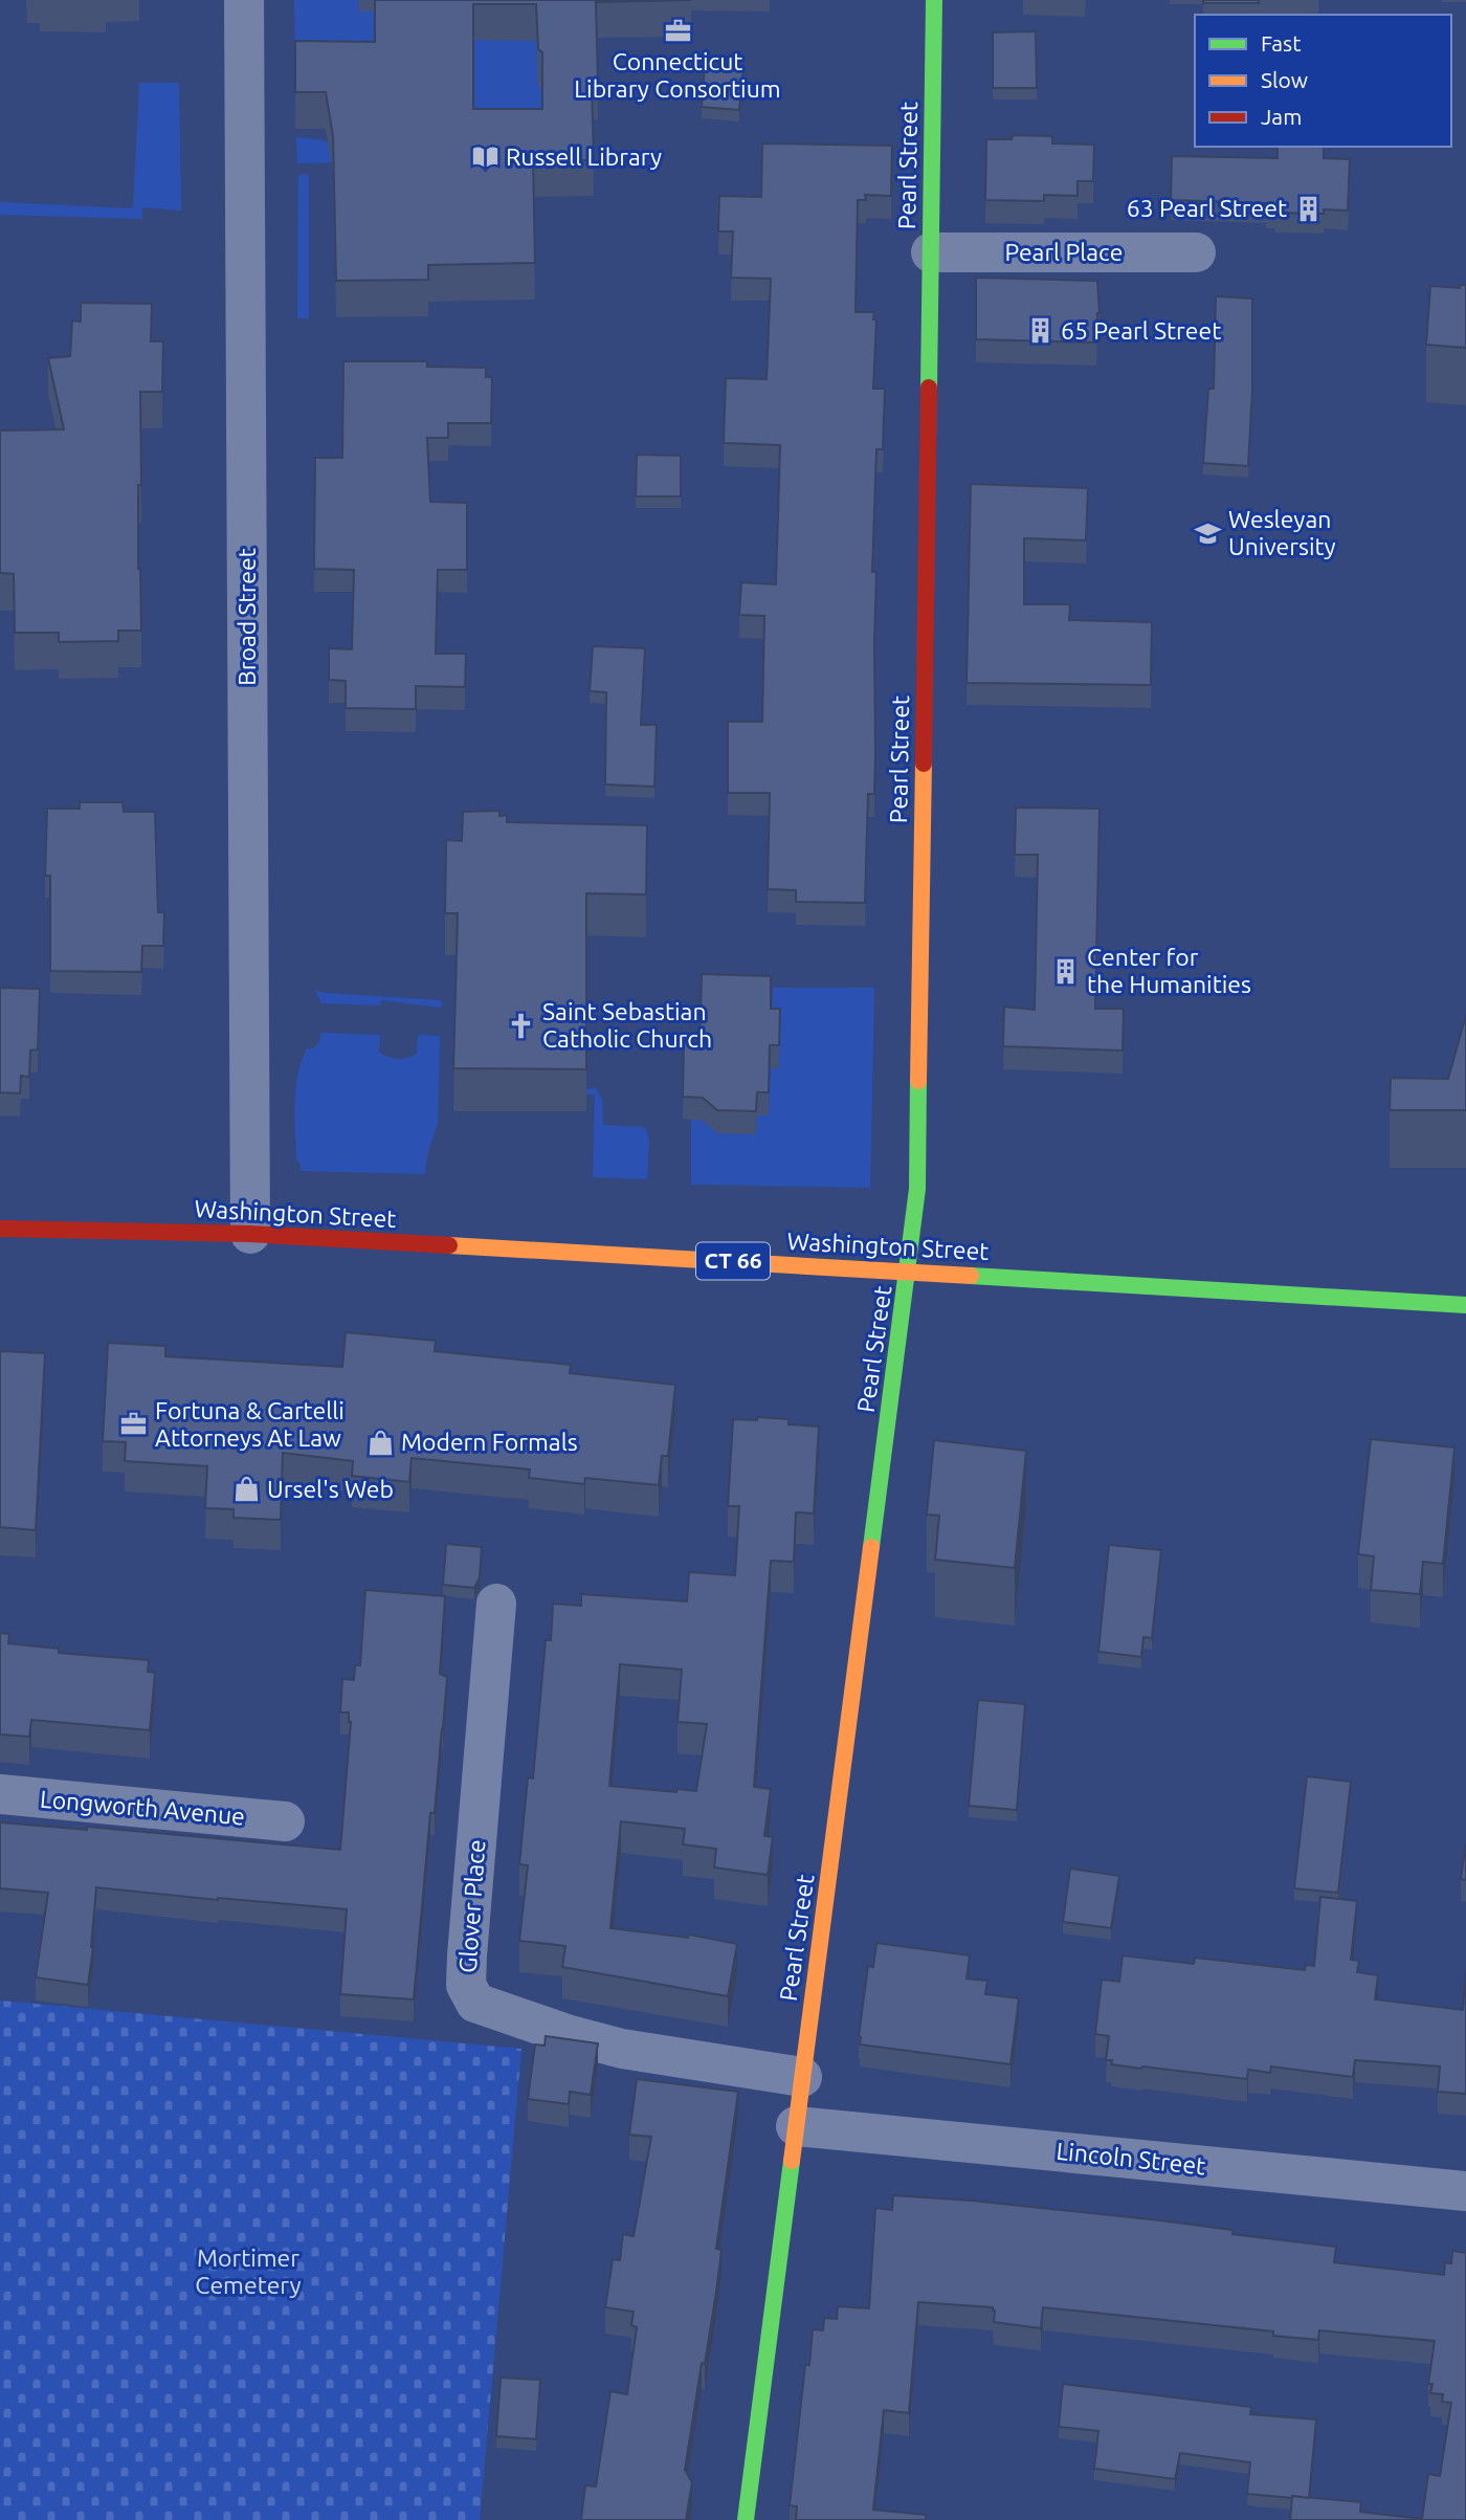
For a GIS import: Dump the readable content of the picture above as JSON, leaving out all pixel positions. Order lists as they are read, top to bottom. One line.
{"streets":{"main road":["Pearl Street","Washington Street","CT 66"],"street":["Pearl Place","Broad Street","Longworth Avenue","Glover Place","Lincoln Street"]},"crossings":[["Pearl Street","Pearl Place"],["Pearl Street","Washington Street"],["Pearl Street","Glover Place"],["Pearl Street","Lincoln Street"],["Broad Street","Washington Street"]],"parks":["Mortimer Cemetery"],"places":{"office":["Connecticut Library Consortium","Fortuna & Cartelli Attorneys At Law"],"library":["Russell Library"],"building":["63 Pearl Street","65 Pearl Street","Center for the Humanities"],"school or university":["Wesleyan University"],"church":["Saint Sebastian Catholic Church"],"shop":["Modern Formals","Ursel's Web"]},"legend":["Fast","Slow","Jam"]}
